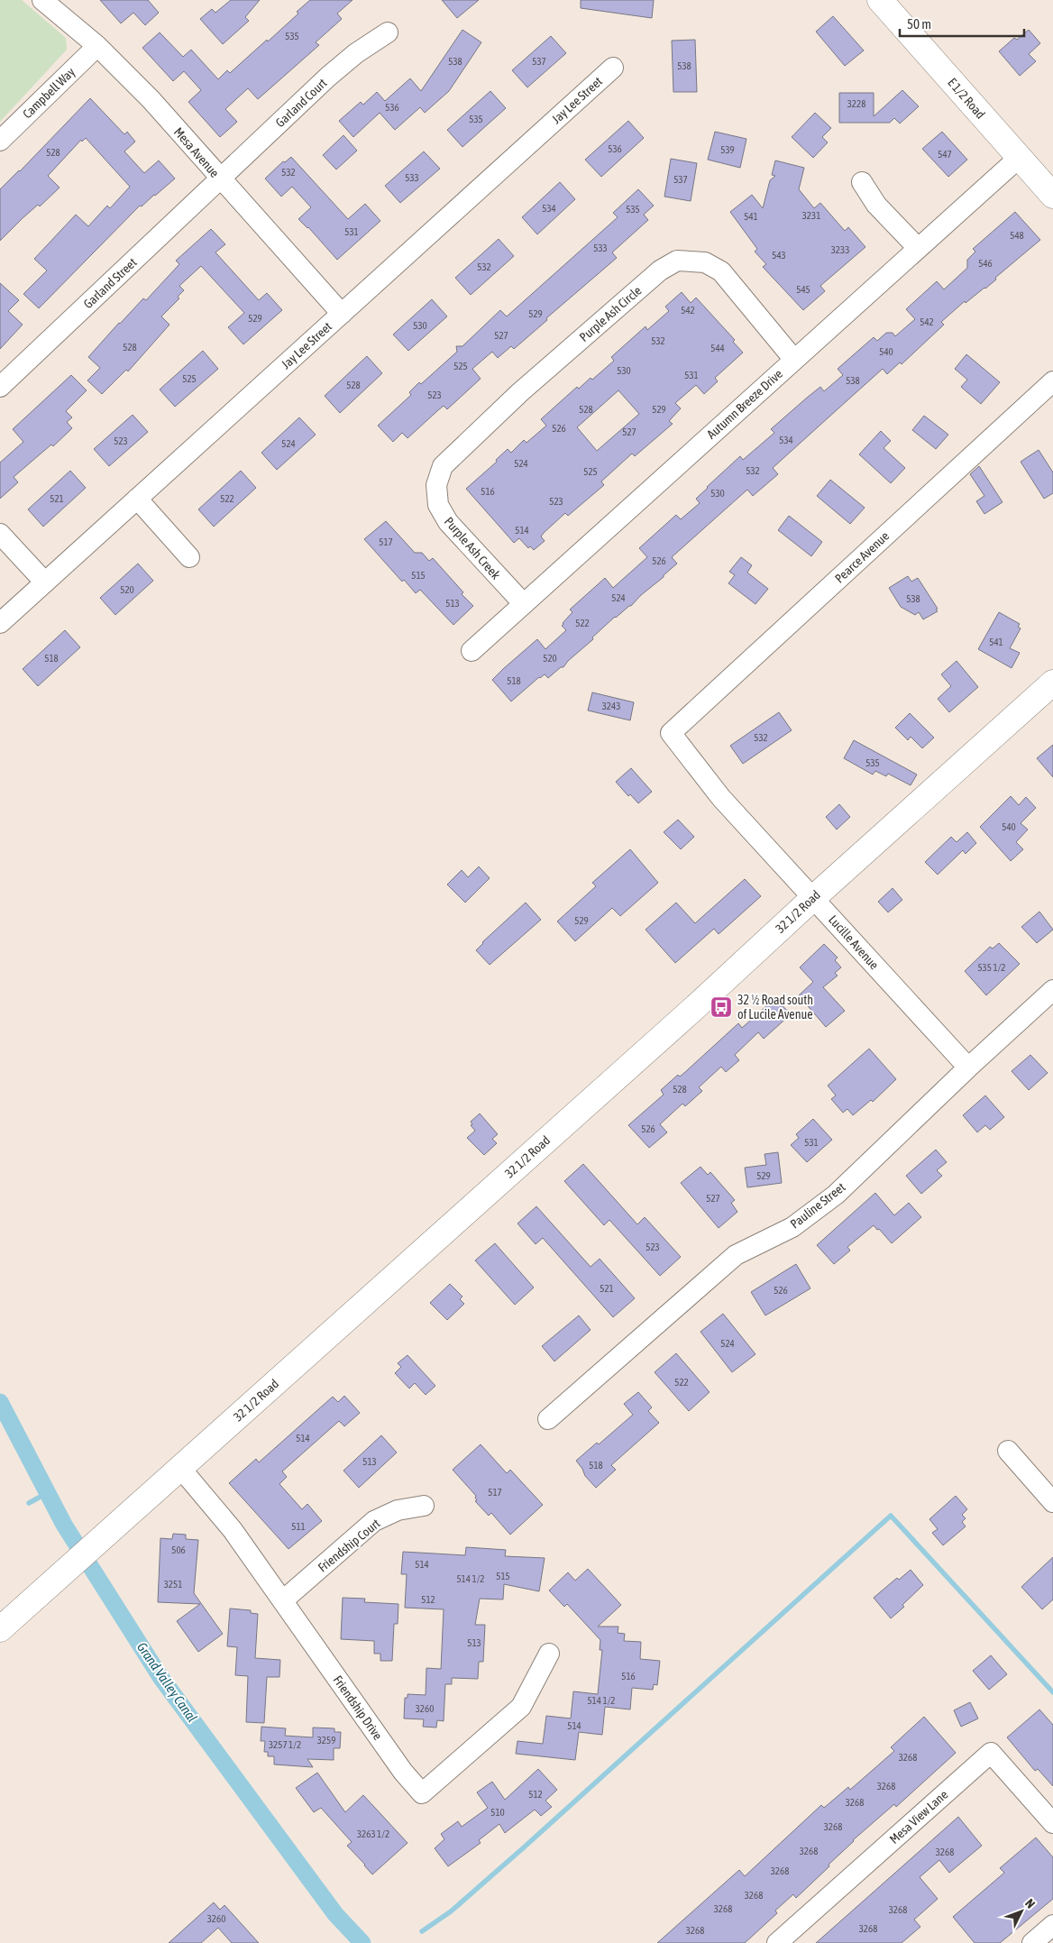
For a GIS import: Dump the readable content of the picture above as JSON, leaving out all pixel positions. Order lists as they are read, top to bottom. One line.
{"streets":{"street":["Campbell Way","E 1/2 Road","Jay Lee Street","Garland Court","Mesa Avenue","Garland Street","Purple Ash Circle","Autumn Breeze Drive","Purple Ash Creek","Pearce Avenue","32 1/2 Road","Lucille Avenue","Pauline Street","Friendship Court","Friendship Drive","Mesa View Lane"]},"crossings":[["Campbell Way","Mesa Avenue"],["E 1/2 Road","Autumn Breeze Drive"],["Jay Lee Street","Mesa Avenue"],["Garland Court","Mesa Avenue"],["Garland Court","Garland Street"],["Mesa Avenue","Garland Street"],["Purple Ash Circle","Autumn Breeze Drive"],["Purple Ash Circle","Purple Ash Creek"],["Autumn Breeze Drive","Purple Ash Creek"],["Pearce Avenue","Lucille Avenue"],["32 1/2 Road","Lucille Avenue"],["32 1/2 Road","Friendship Drive"],["Lucille Avenue","Pauline Street"],["Friendship Court","Friendship Drive"]],"water":["Grand Valley Canal"],"places":{"bus stop":["32 ½ Road south of Lucile Avenue"]},"house_numbers":["535","538","537","538","3228","536","535","536","539","528","547","532","533","537","534","535","3231","541","531","548","533","3233","543","546","532","545","542","529","529","542","530","527","532","528","544","540","525","530","531","525","538","528","523","528","529","526","527","534","523","524","524","532","525","516","530","521","522","523","514","517","526","515","520","524","538","513","522","541","518","520","518","3243","532","535","540","529","535 1/2","528","526","531","529","527","523","521","526","524","522","514","513","518","517","511","506","514","515","514 1/2","3251","512","513","516","514 1/2","3260","514","3259","3257 1/2","3268","3268","512","3268","510","3268","3263 1/2","3268","3268","3268","3268","3268","3268","3260","3268","3268"],"scale_bar":"50 m","north":"top right"}
